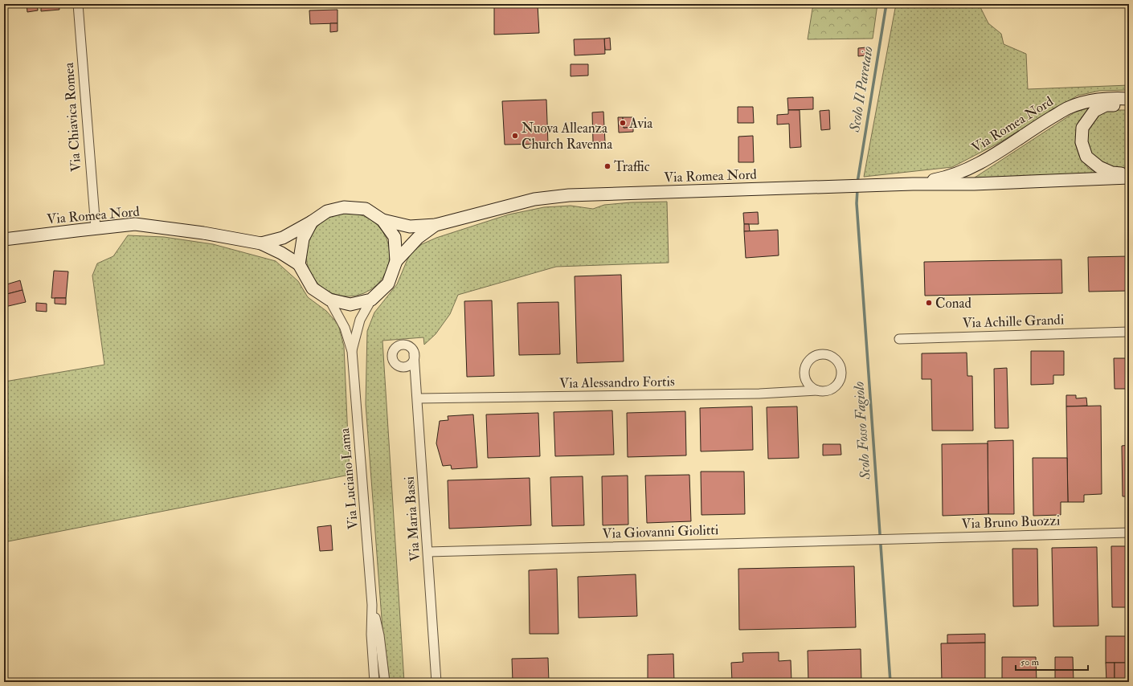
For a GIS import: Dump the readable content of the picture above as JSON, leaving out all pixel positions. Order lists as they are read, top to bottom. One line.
{"streets":{"main road":["Via Romea Nord"],"street":["Via Chiavica Romea","Via Achille Grandi","Via Alessandro Fortis","Via Luciano Lama","Via Maria Bassi","Via Bruno Buozzi","Via Giovanni Giolitti"]},"crossings":[["Via Chiavica Romea","Via Romea Nord"],["Via Romea Nord","Via Luciano Lama"],["Via Alessandro Fortis","Via Maria Bassi"],["Via Maria Bassi","Via Giovanni Giolitti"],["Via Bruno Buozzi","Via Giovanni Giolitti"]],"water":["Scolo Il Paretaio","Scolo Fosso Fagiolo"],"places":["Avia","Nuova Alleanza Church Ravenna","Traffic","Conad"],"scale_bar":"50 m"}
